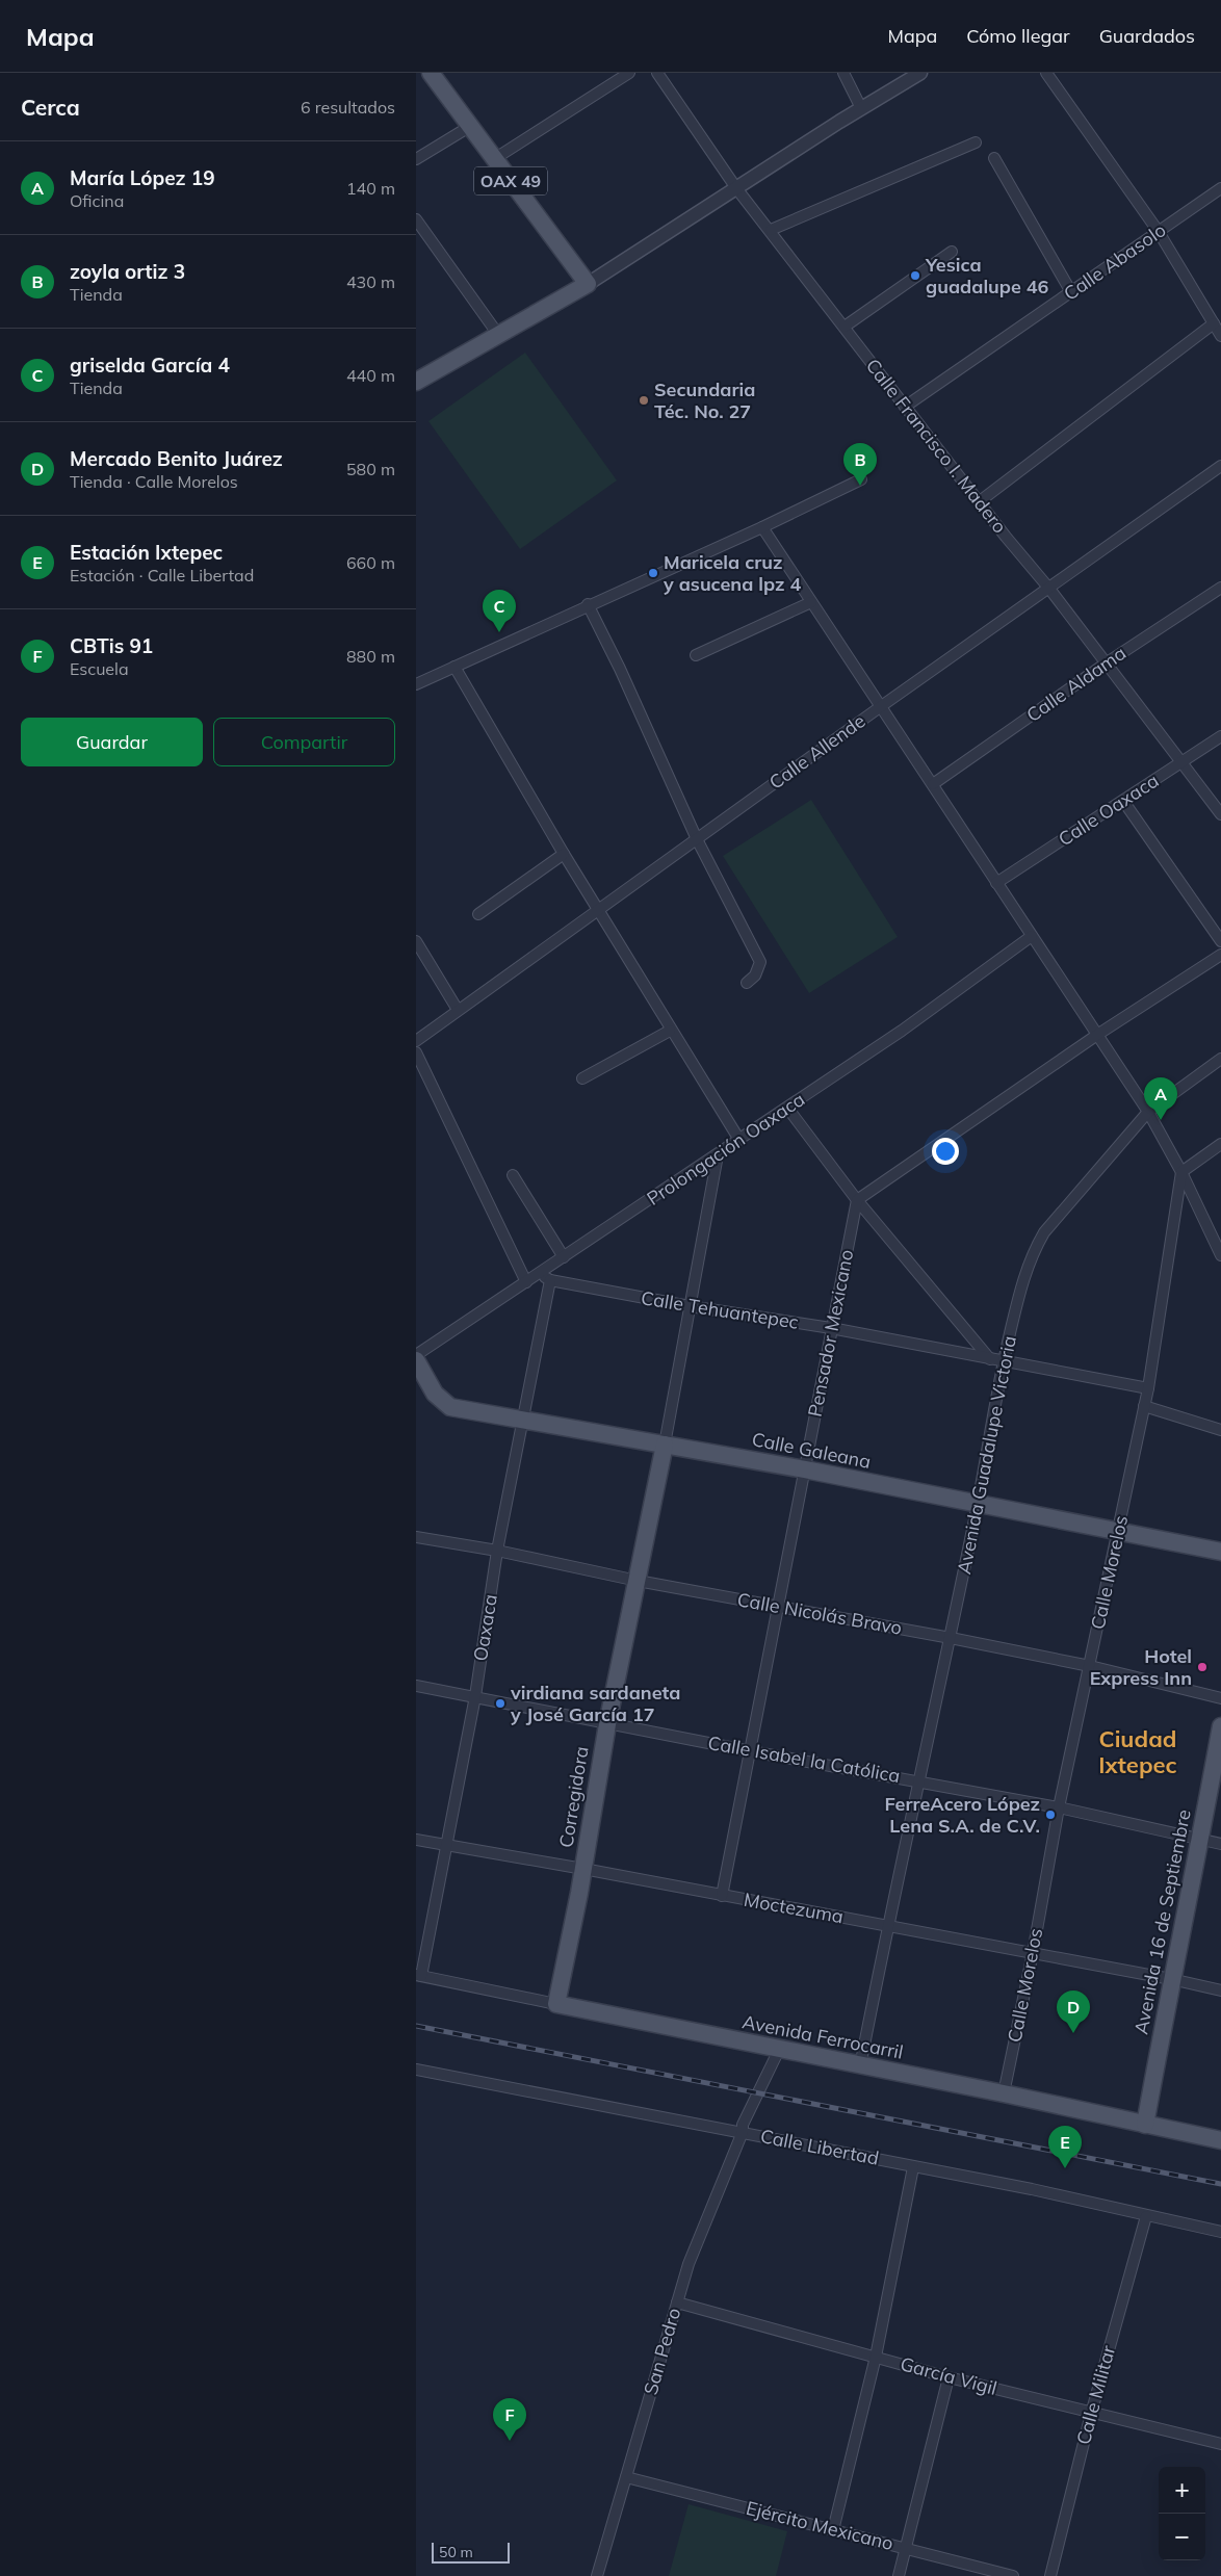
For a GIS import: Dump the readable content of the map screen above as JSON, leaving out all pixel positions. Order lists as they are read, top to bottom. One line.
{"streets":{"main road":["OAX 49","Calle Galeana","Corregidora","Avenida 16 de Septiembre","Avenida Ferrocarril"],"street":["Calle Abasolo","Calle Francisco I. Madero","Calle Aldama","Calle Allende","Calle Oaxaca","Prolongación Oaxaca","Calle Tehuantepec","Pensador Mexicano","Avenida Guadalupe Victoria","Calle Morelos","Calle Nicolás Bravo","Oaxaca","Calle Isabel la Católica","Moctezuma","Calle Libertad","San Pedro","García Vigil","Calle Militar","Ejército Mexicano"]},"crossings":[["Calle Abasolo","Calle Francisco I. Madero"],["Calle Francisco I. Madero","Calle Aldama"],["Calle Francisco I. Madero","Calle Allende"],["Calle Francisco I. Madero","Calle Oaxaca"],["Prolongación Oaxaca","Calle Tehuantepec"],["Calle Tehuantepec","Pensador Mexicano"],["Calle Tehuantepec","Avenida Guadalupe Victoria"],["Calle Tehuantepec","Calle Morelos"],["Calle Tehuantepec","Oaxaca"],["Pensador Mexicano","Calle Galeana"],["Pensador Mexicano","Calle Nicolás Bravo"],["Pensador Mexicano","Calle Isabel la Católica"],["Pensador Mexicano","Moctezuma"],["Calle Galeana","Avenida Guadalupe Victoria"],["Calle Galeana","Calle Morelos"],["Calle Galeana","Oaxaca"],["Calle Galeana","Corregidora"],["Avenida Guadalupe Victoria","Calle Nicolás Bravo"],["Avenida Guadalupe Victoria","Calle Isabel la Católica"],["Avenida Guadalupe Victoria","Moctezuma"],["Avenida Guadalupe Victoria","Avenida Ferrocarril"],["Calle Morelos","Calle Nicolás Bravo"],["Calle Morelos","Calle Isabel la Católica"],["Calle Morelos","Moctezuma"],["Calle Morelos","Avenida Ferrocarril"],["Calle Nicolás Bravo","Oaxaca"],["Calle Nicolás Bravo","Corregidora"],["Oaxaca","Calle Isabel la Católica"],["Oaxaca","Moctezuma"],["Oaxaca","Avenida Ferrocarril"],["Calle Isabel la Católica","Corregidora"],["Calle Isabel la Católica","Avenida 16 de Septiembre"],["Corregidora","Moctezuma"],["Corregidora","Avenida Ferrocarril"],["Moctezuma","Avenida 16 de Septiembre"],["Avenida 16 de Septiembre","Avenida Ferrocarril"],["Avenida Ferrocarril","San Pedro"],["Calle Libertad","San Pedro"],["Calle Libertad","Calle Militar"],["San Pedro","García Vigil"],["San Pedro","Ejército Mexicano"],["García Vigil","Calle Militar"]],"districts":["Ciudad Ixtepec"],"places":["Yesica guadalupe 46","Secundaria Téc. No. 27","Maricela cruz y asucena lpz 4","Hotel Express Inn","virdiana sardaneta y José García 17","FerreAcero López Lena S.A. de C.V."],"scale_bar":"50 m","page":{"header":"Mapa","nav":["Mapa","Cómo llegar","Guardados"],"heading":["Cerca","6 resultados"],"list":[{"mark":"A","name":"María López 19","note":"Oficina","value":"140 m"},{"mark":"B","name":"zoyla ortiz 3","note":"Tienda","value":"430 m"},{"mark":"C","name":"griselda García 4","note":"Tienda","value":"440 m"},{"mark":"D","name":"Mercado Benito Juárez","note":"Tienda · Calle Morelos","value":"580 m"},{"mark":"E","name":"Estación Ixtepec","note":"Estación · Calle Libertad","value":"660 m"},{"mark":"F","name":"CBTis 91","note":"Escuela","value":"880 m"}],"pins":["B","C","A","D","E","F"],"buttons":["Guardar","Compartir"],"map_buttons":["+","−"],"scale":"50 m"}}
